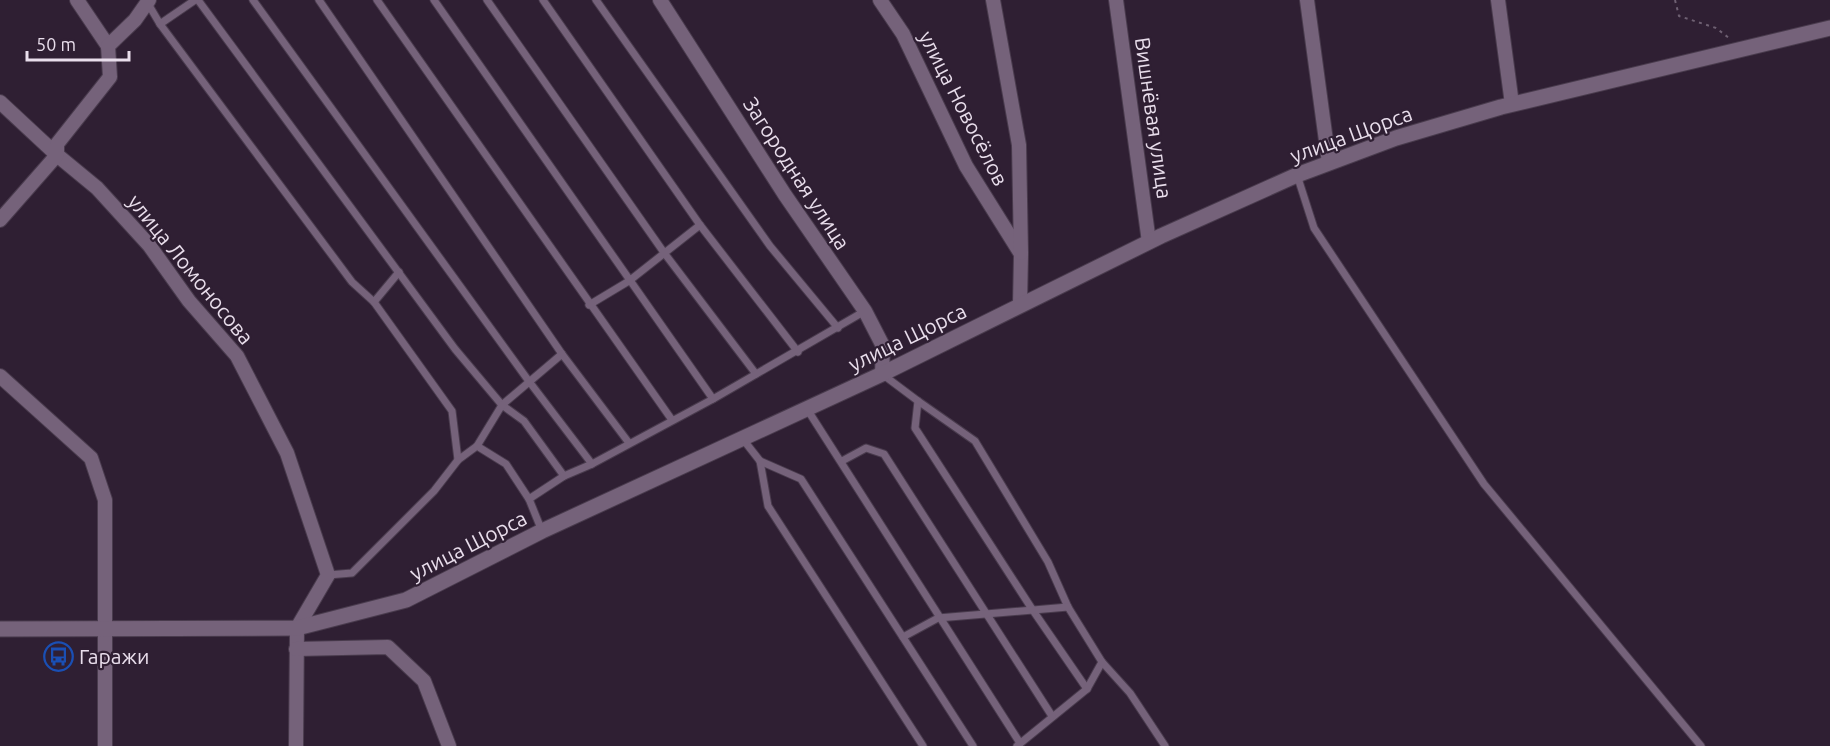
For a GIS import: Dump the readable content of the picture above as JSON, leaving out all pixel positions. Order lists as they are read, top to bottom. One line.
{"streets":{"street":["улица Новосёлов","Вишнёвая улица","улица Щорса","Загородная улица","улица Ломоносова"]},"crossings":[["Вишнёвая улица","улица Щорса"],["улица Щорса","Загородная улица"]],"places":{"bus stop":["Гаражи"]},"scale_bar":"50 m"}
